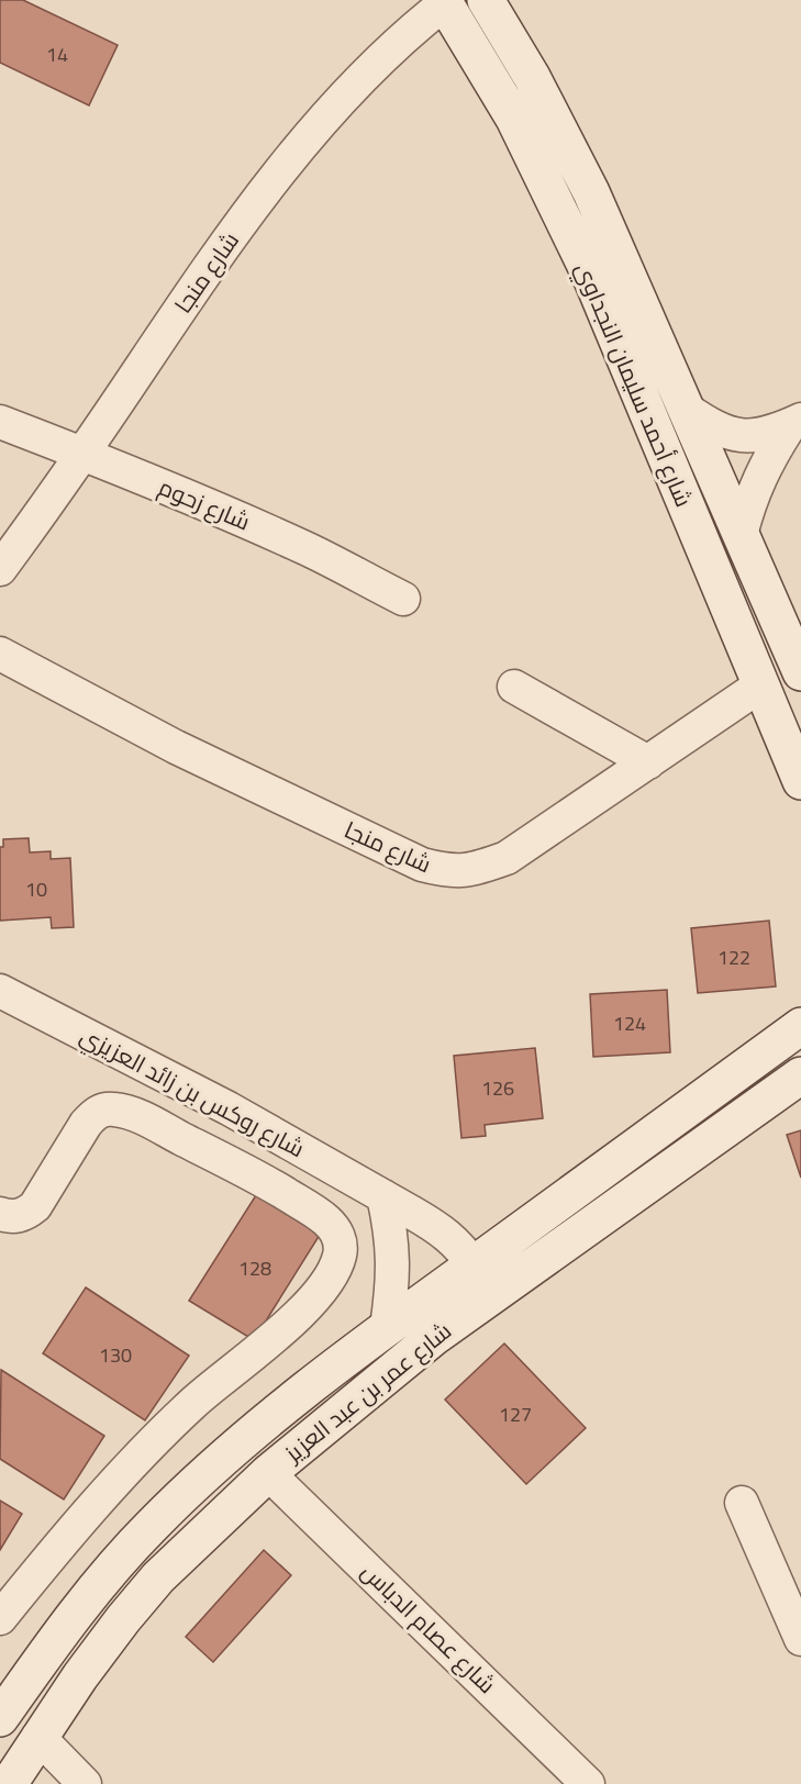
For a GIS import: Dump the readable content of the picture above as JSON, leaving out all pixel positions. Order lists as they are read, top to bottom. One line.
{"streets":{"street":["شارع منجا","شارع أحمد سليمان النجداوي","شارع زحوم","شارع روكس بن زائد العزيزي","شارع عمر بن عبد العزيز","شارع عصام الدباس"]},"crossings":[["شارع منجا","شارع أحمد سليمان النجداوي"],["شارع منجا","شارع زحوم"],["شارع روكس بن زائد العزيزي","شارع عمر بن عبد العزيز"],["شارع عمر بن عبد العزيز","شارع عصام الدباس"]],"house_numbers":["14","10","122","124","126","128","130","127"]}
